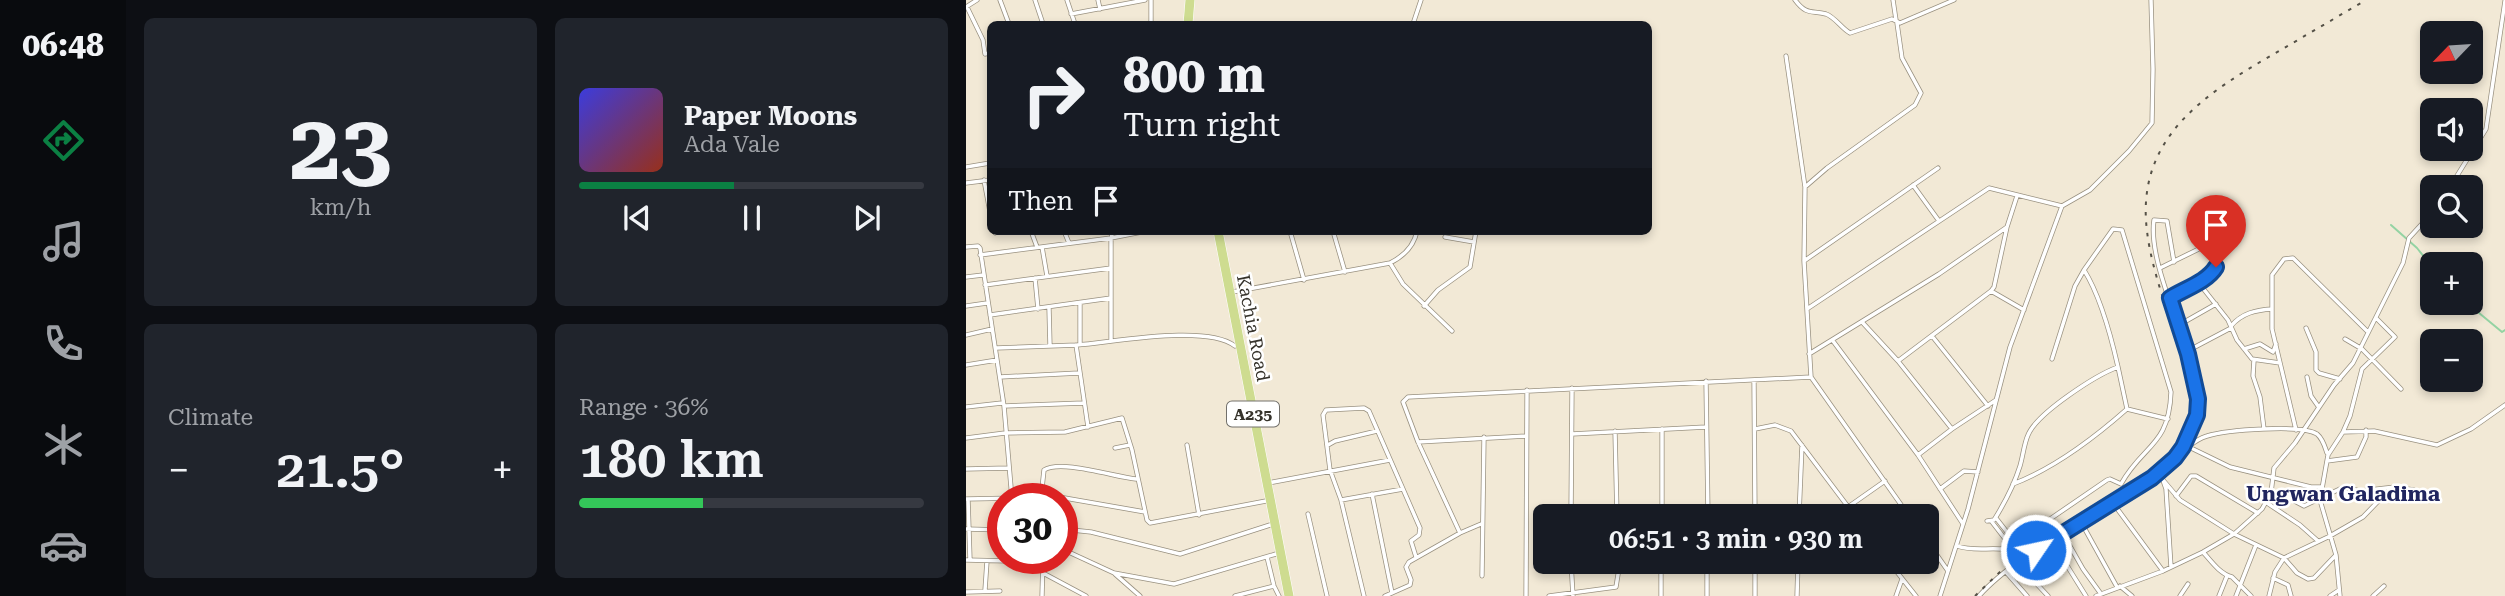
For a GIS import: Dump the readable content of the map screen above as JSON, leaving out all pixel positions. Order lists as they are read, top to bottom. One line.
{"streets":{"highway":["Kachia Road","A235"]},"districts":["Ungwan Galadima"],"north":"bottom left","page":{"tabs":"06:48","tile":[["23","km/h"],"Climate",["Range · 36%","180 km"]],"map_buttons":["+","−"],"turn":["800 m","Turn right"],"song":["Paper Moons","Ada Vale"],"then":"Then","heat":["−","21.5°","+"],"limit":"30","trip":"06:51 · 3 min · 930 m"}}
